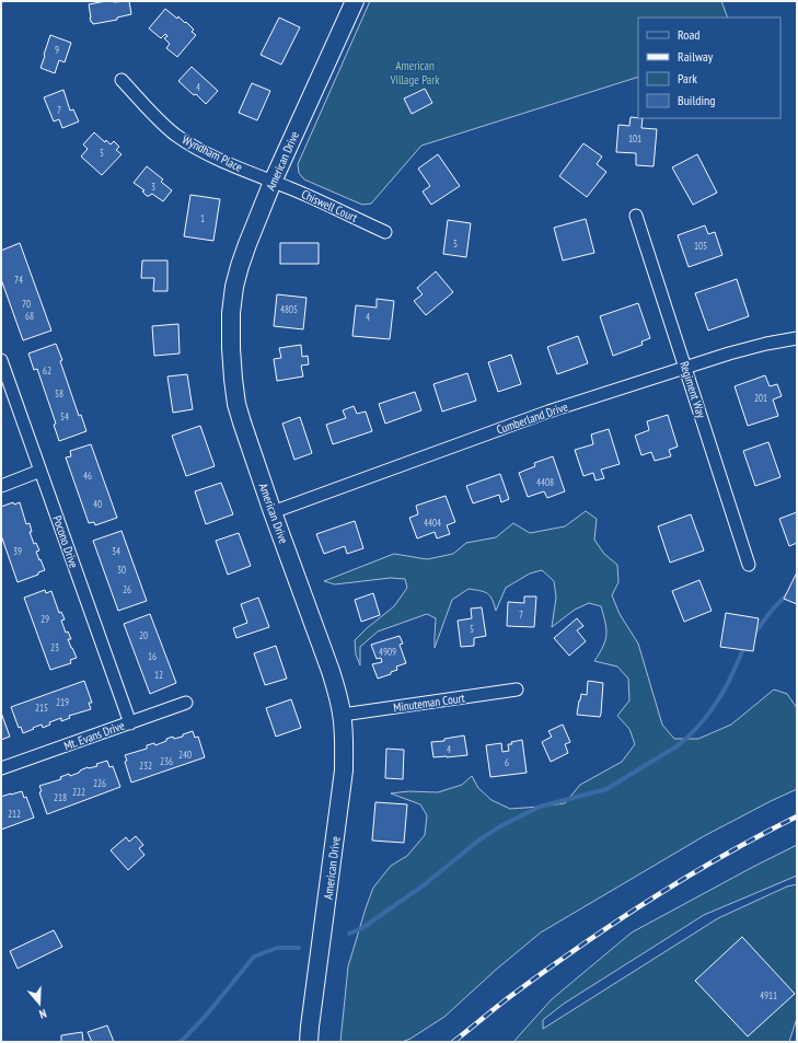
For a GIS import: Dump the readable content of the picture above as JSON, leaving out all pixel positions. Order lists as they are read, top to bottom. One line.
{"streets":{"street":["Wyndham Place","American Drive","Chiswell Court","Regiment Way","Cumberland Drive","Pocono Drive","Minuteman Court","Mt. Evans Drive"]},"crossings":[["Wyndham Place","American Drive"],["Wyndham Place","Chiswell Court"],["American Drive","Chiswell Court"],["American Drive","Cumberland Drive"],["American Drive","Minuteman Court"],["Regiment Way","Cumberland Drive"],["Pocono Drive","Mt. Evans Drive"]],"parks":["American Village Park"],"house_numbers":["9","4","7","101","5","3","1","5","105","74","70","4805","68","4","62","58","201","54","46","4408","40","4404","39","34","30","26","7","29","5","20","23","4909","16","12","219","215","4","240","236","6","232","226","222","218","212","4911"],"legend":["Road","Railway","Park","Building"],"north":"bottom"}
